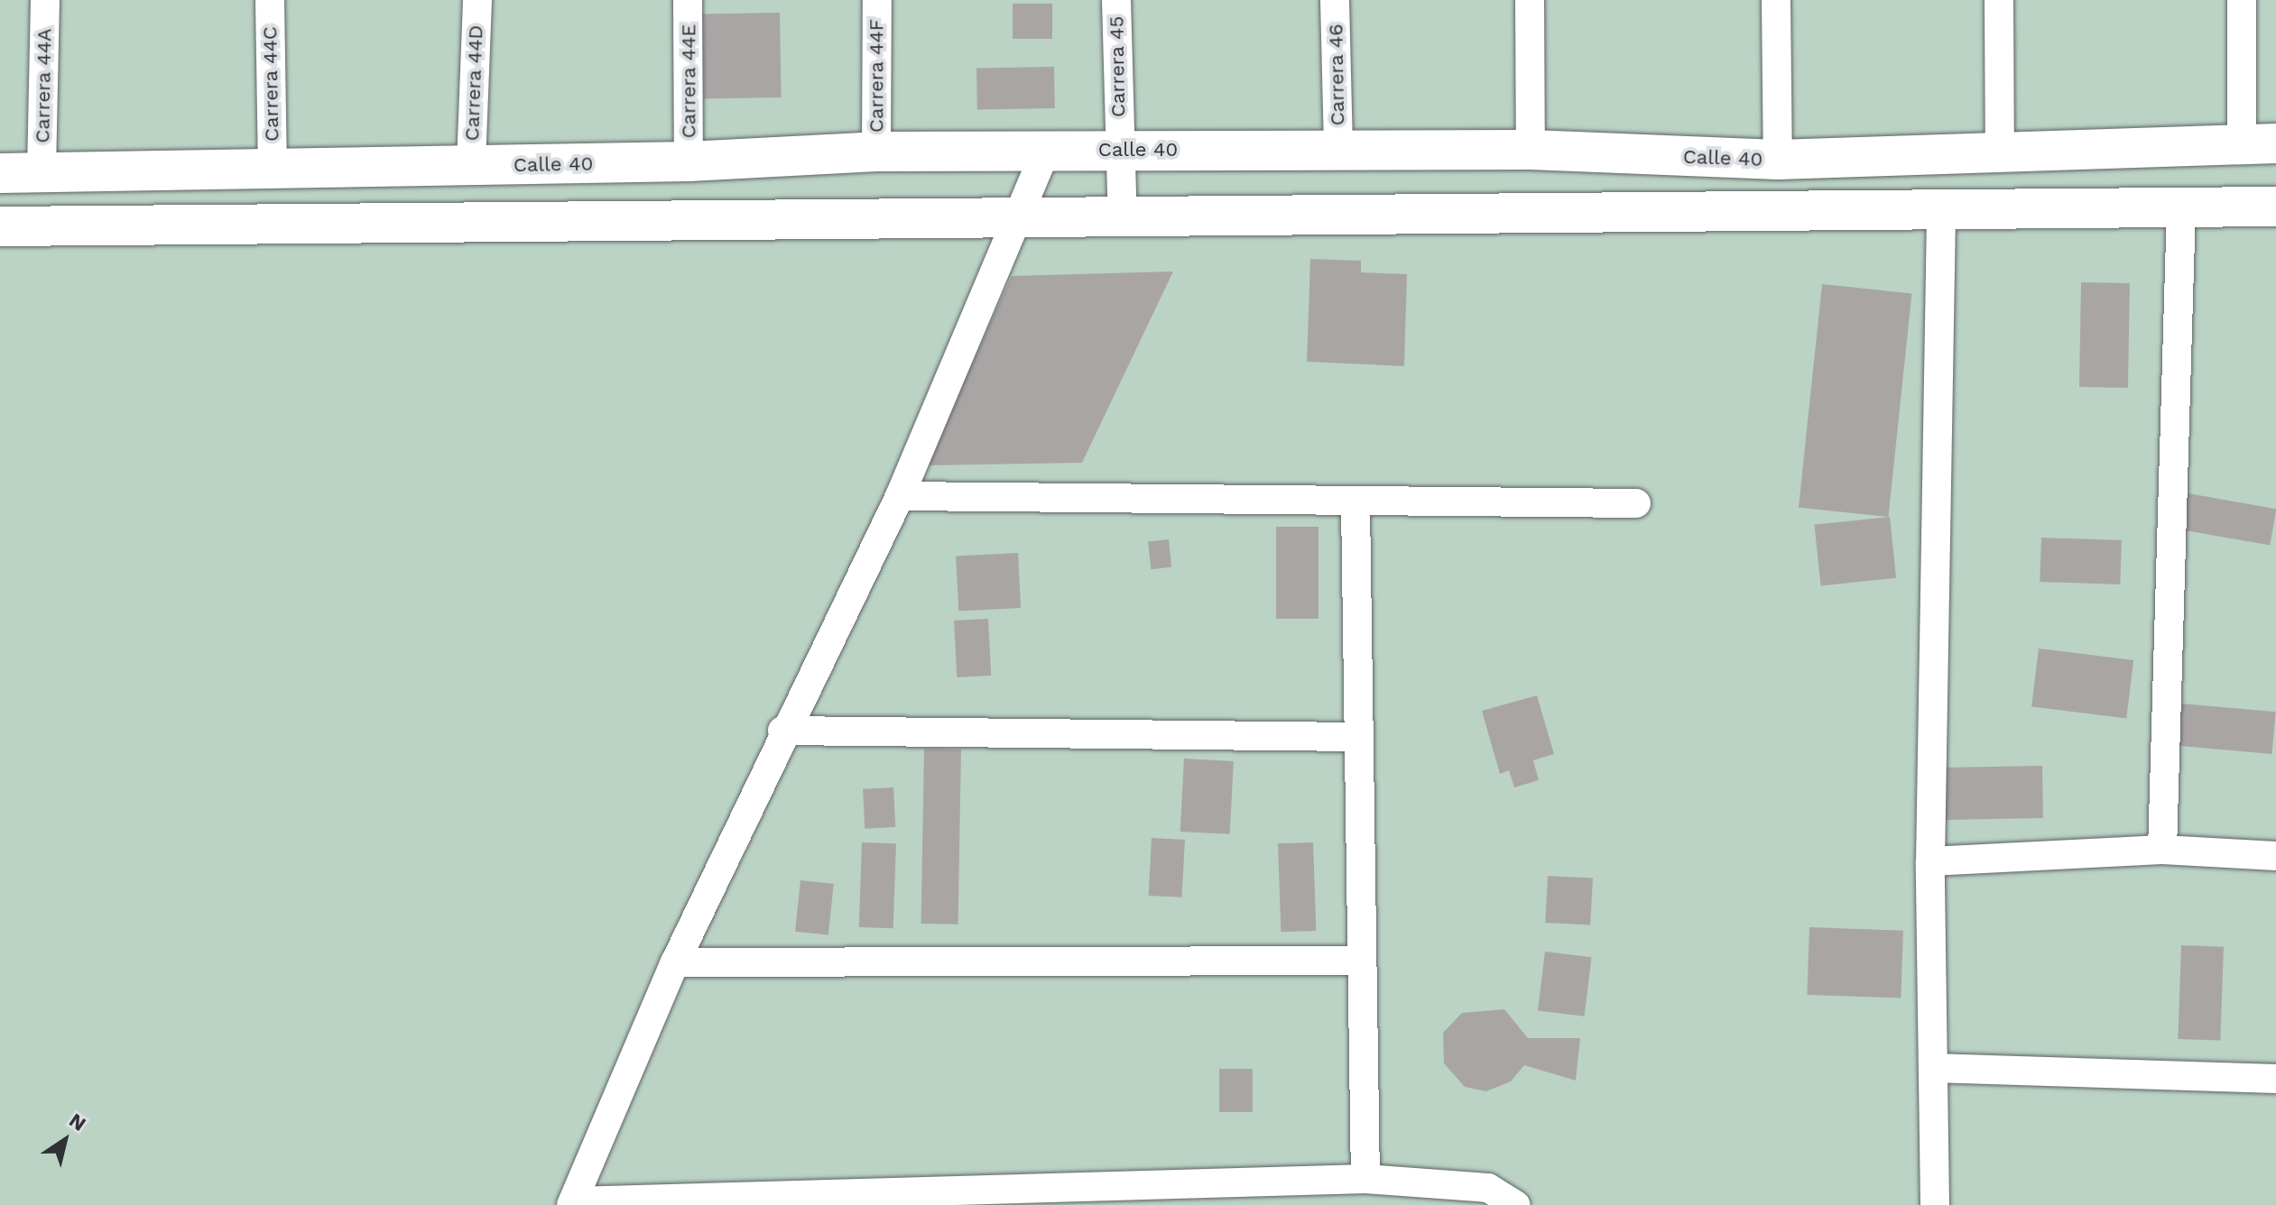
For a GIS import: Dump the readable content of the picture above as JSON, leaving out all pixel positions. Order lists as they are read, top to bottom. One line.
{"streets":{"main road":["Calle 40"],"street":["Carrera 45","Carrera 46","Carrera 44F","Carrera 44E","Carrera 44D","Carrera 44C","Carrera 44A"]},"crossings":[["Carrera 45","Calle 40"],["Carrera 46","Calle 40"],["Carrera 44F","Calle 40"],["Carrera 44E","Calle 40"],["Carrera 44D","Calle 40"],["Carrera 44C","Calle 40"],["Carrera 44A","Calle 40"]],"north":"top right"}
